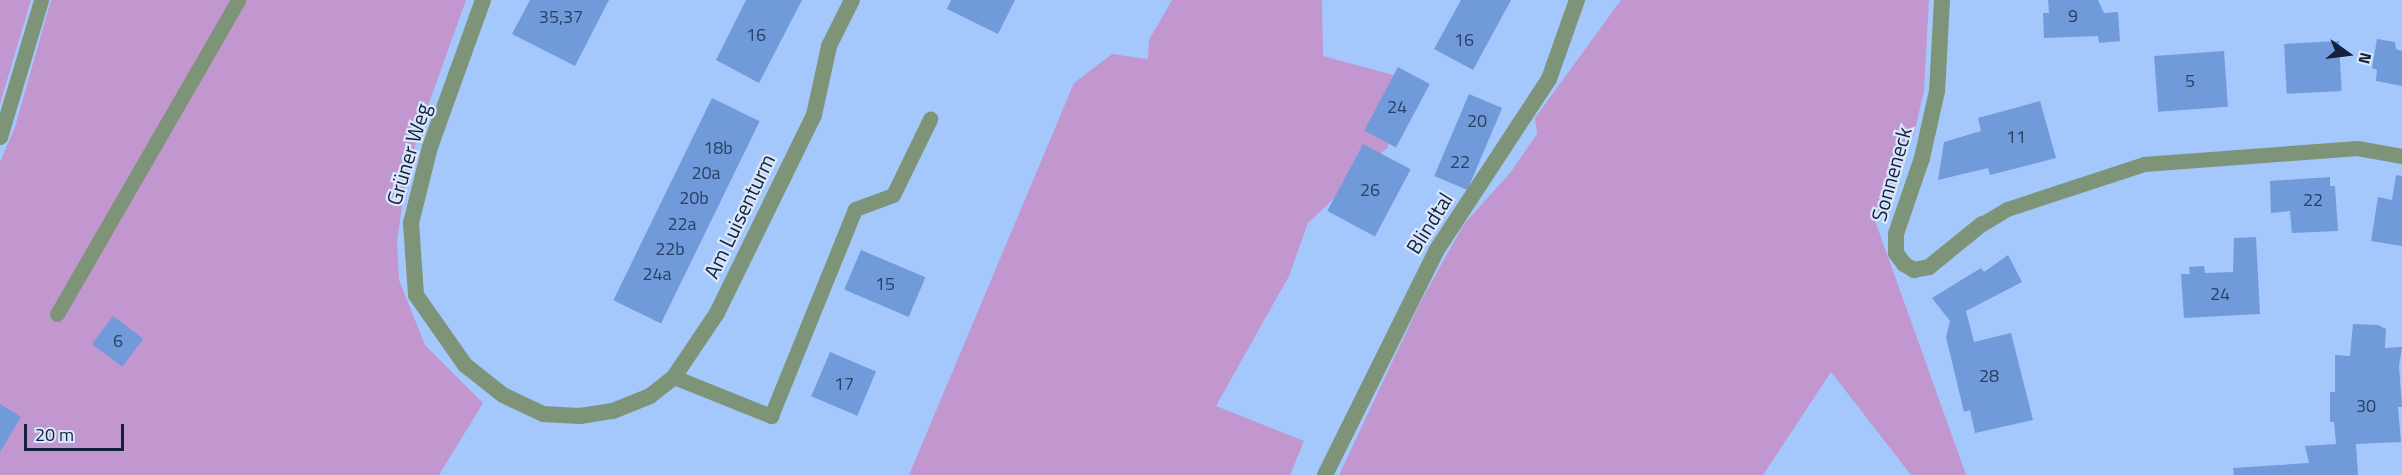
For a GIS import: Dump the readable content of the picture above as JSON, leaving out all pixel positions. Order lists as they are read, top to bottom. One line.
{"streets":{"street":["Grüner Weg","Sonneneck","Am Luisenturm","Blindtal"]},"crossings":[["Grüner Weg","Am Luisenturm"]],"house_numbers":["9","35,37","16","16","5","24","20","11","18b","22","20a","26","20b","22","22a","22b","24a","15","24","6","28","17","30"],"scale_bar":"20 m","north":"right"}
